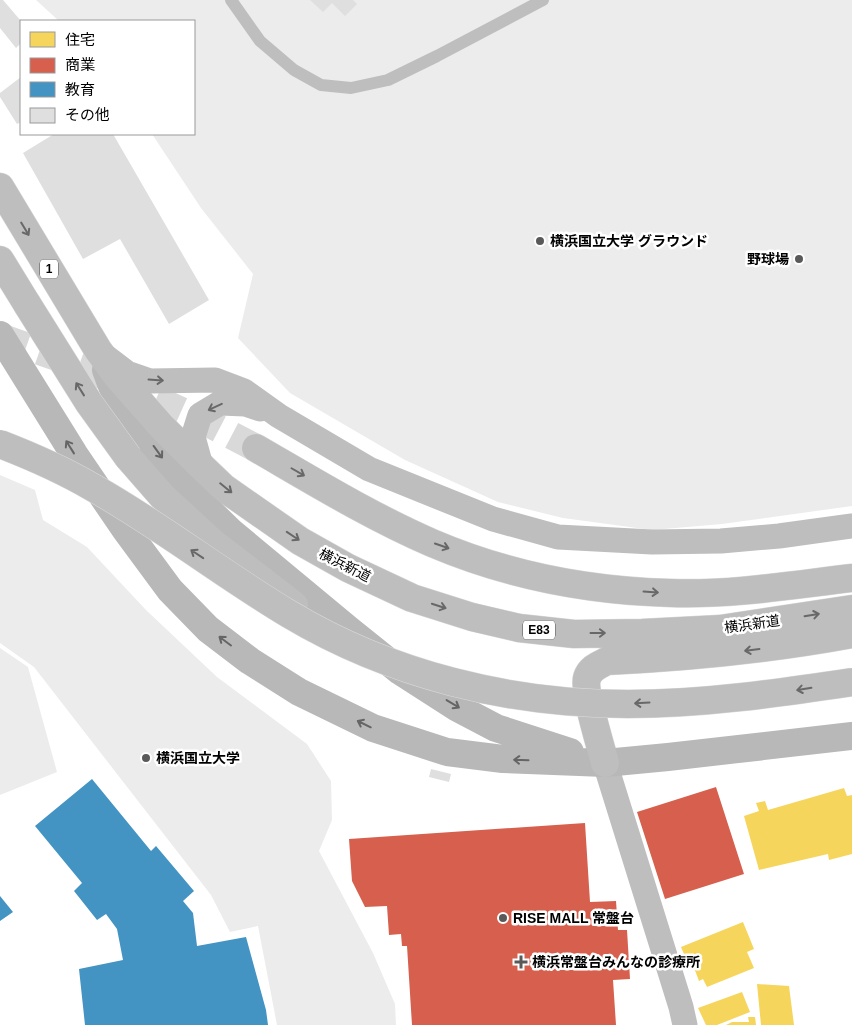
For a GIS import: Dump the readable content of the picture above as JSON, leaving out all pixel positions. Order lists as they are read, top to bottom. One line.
{"streets":{"highway":["1","横浜新道","E83"]},"places":{"other":["横浜国立大学 グラウンド","野球場","横浜国立大学","RISE MALL 常盤台"],"health":["横浜常盤台みんなの診療所"]},"legend":["住宅","商業","教育","その他"]}
